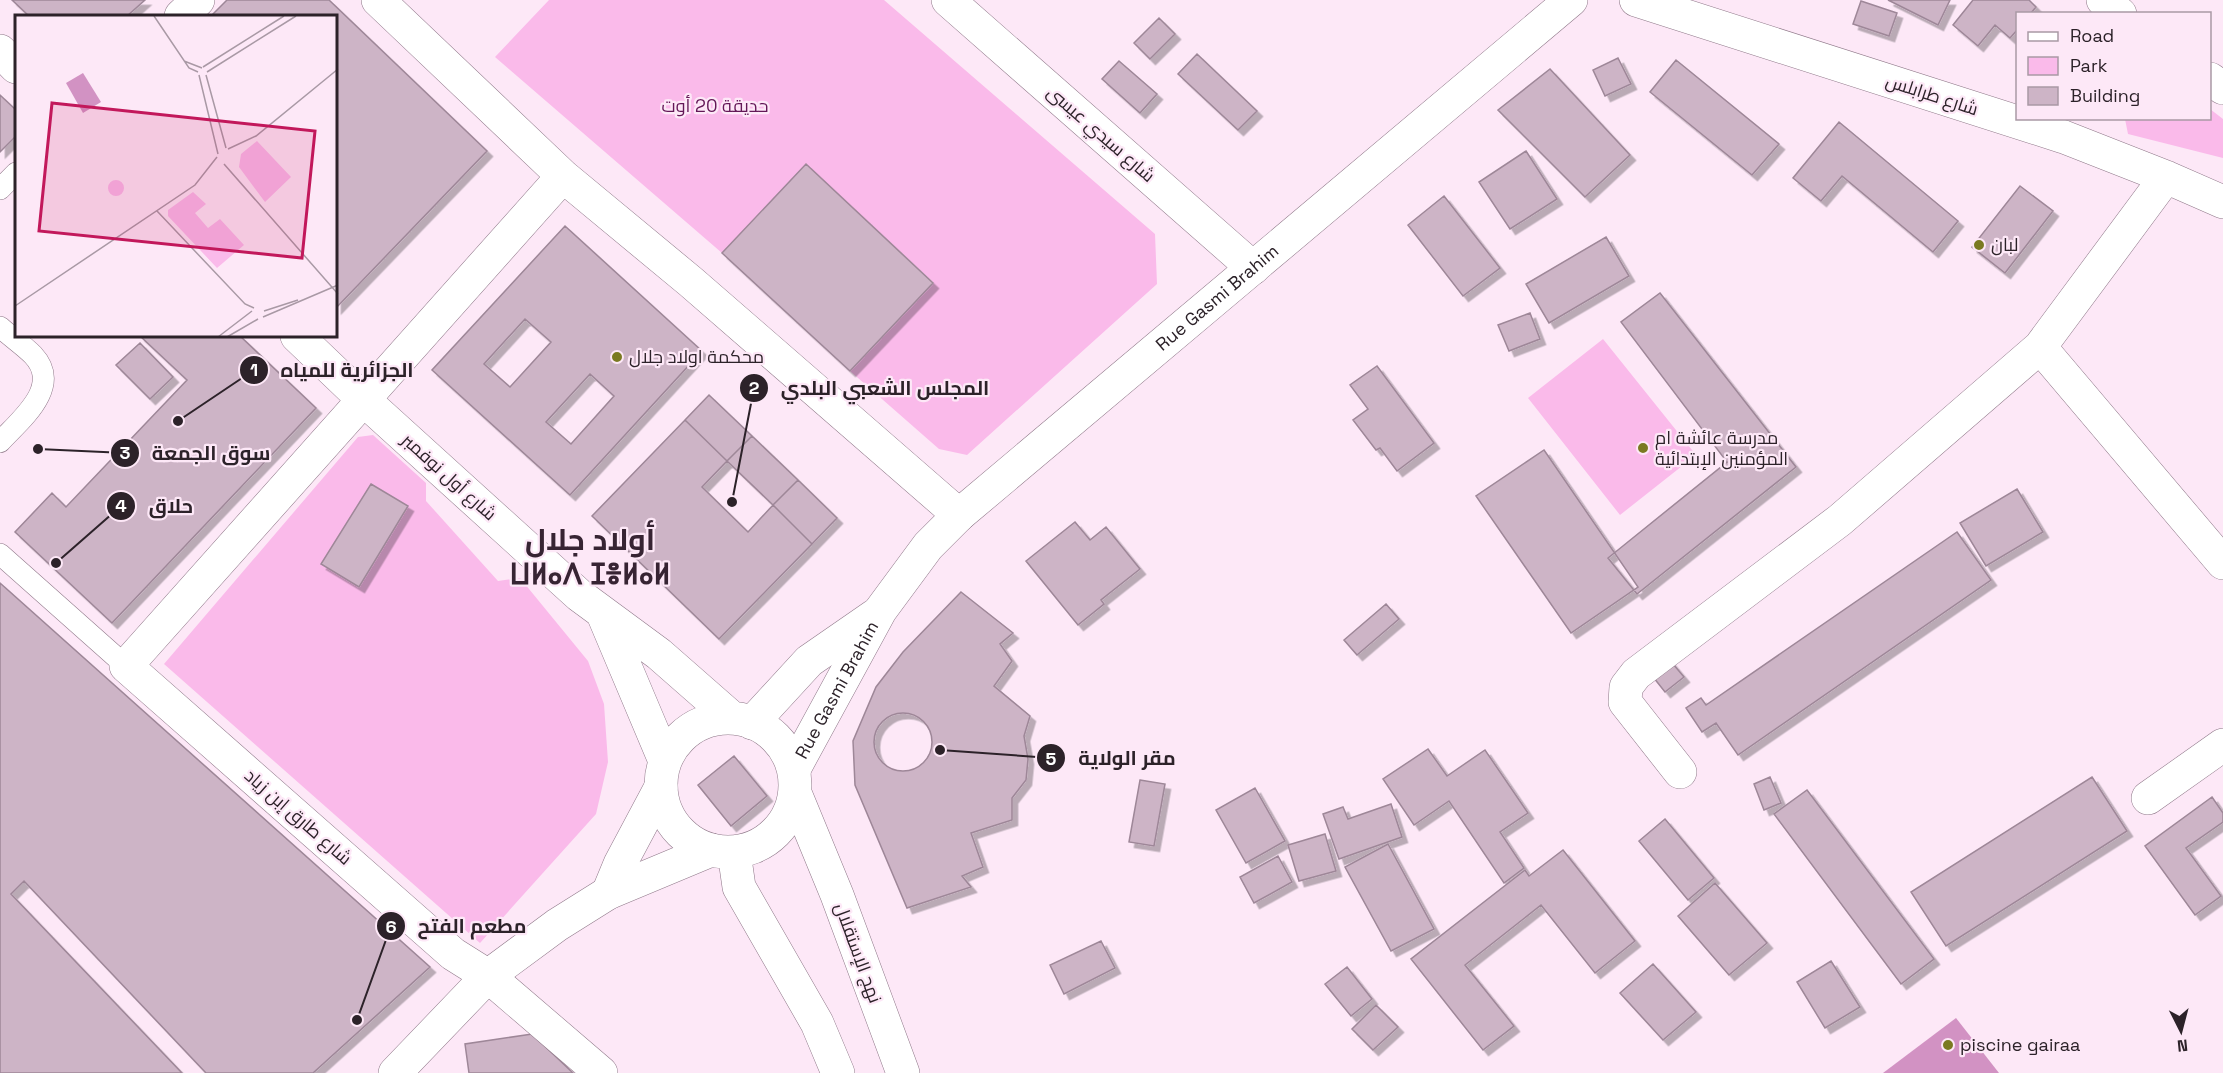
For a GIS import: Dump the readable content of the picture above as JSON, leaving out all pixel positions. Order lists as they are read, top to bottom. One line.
{"streets":{"street":["شارع طرابلس","شارع سيدي عيسى","Rue Gasmi Brahim","شارع أول نوفمبر","شارع طارق إبن زياد","نهج الإستقلال"]},"crossings":[["شارع سيدي عيسى","Rue Gasmi Brahim"],["Rue Gasmi Brahim","شارع أول نوفمبر"],["Rue Gasmi Brahim","نهج الإستقلال"],["شارع أول نوفمبر","نهج الإستقلال"]],"districts":["أولاد جلال ⵡⵍⴰⴷ ⵊⴻⵍⴰⵍ"],"parks":["حديقة 20 أوت"],"places":["لبان","محكمة اولاد جلال","الجزائرية للمياه","مدرسة عائشة ام المؤمنين الإبتدائية","سوق الجمعة","المجلس الشعبي البلدي","حلاق","مقر الولاية","مطعم الفتح","piscine gairaa"],"legend":["Road","Park","Building"],"north":"bottom"}
